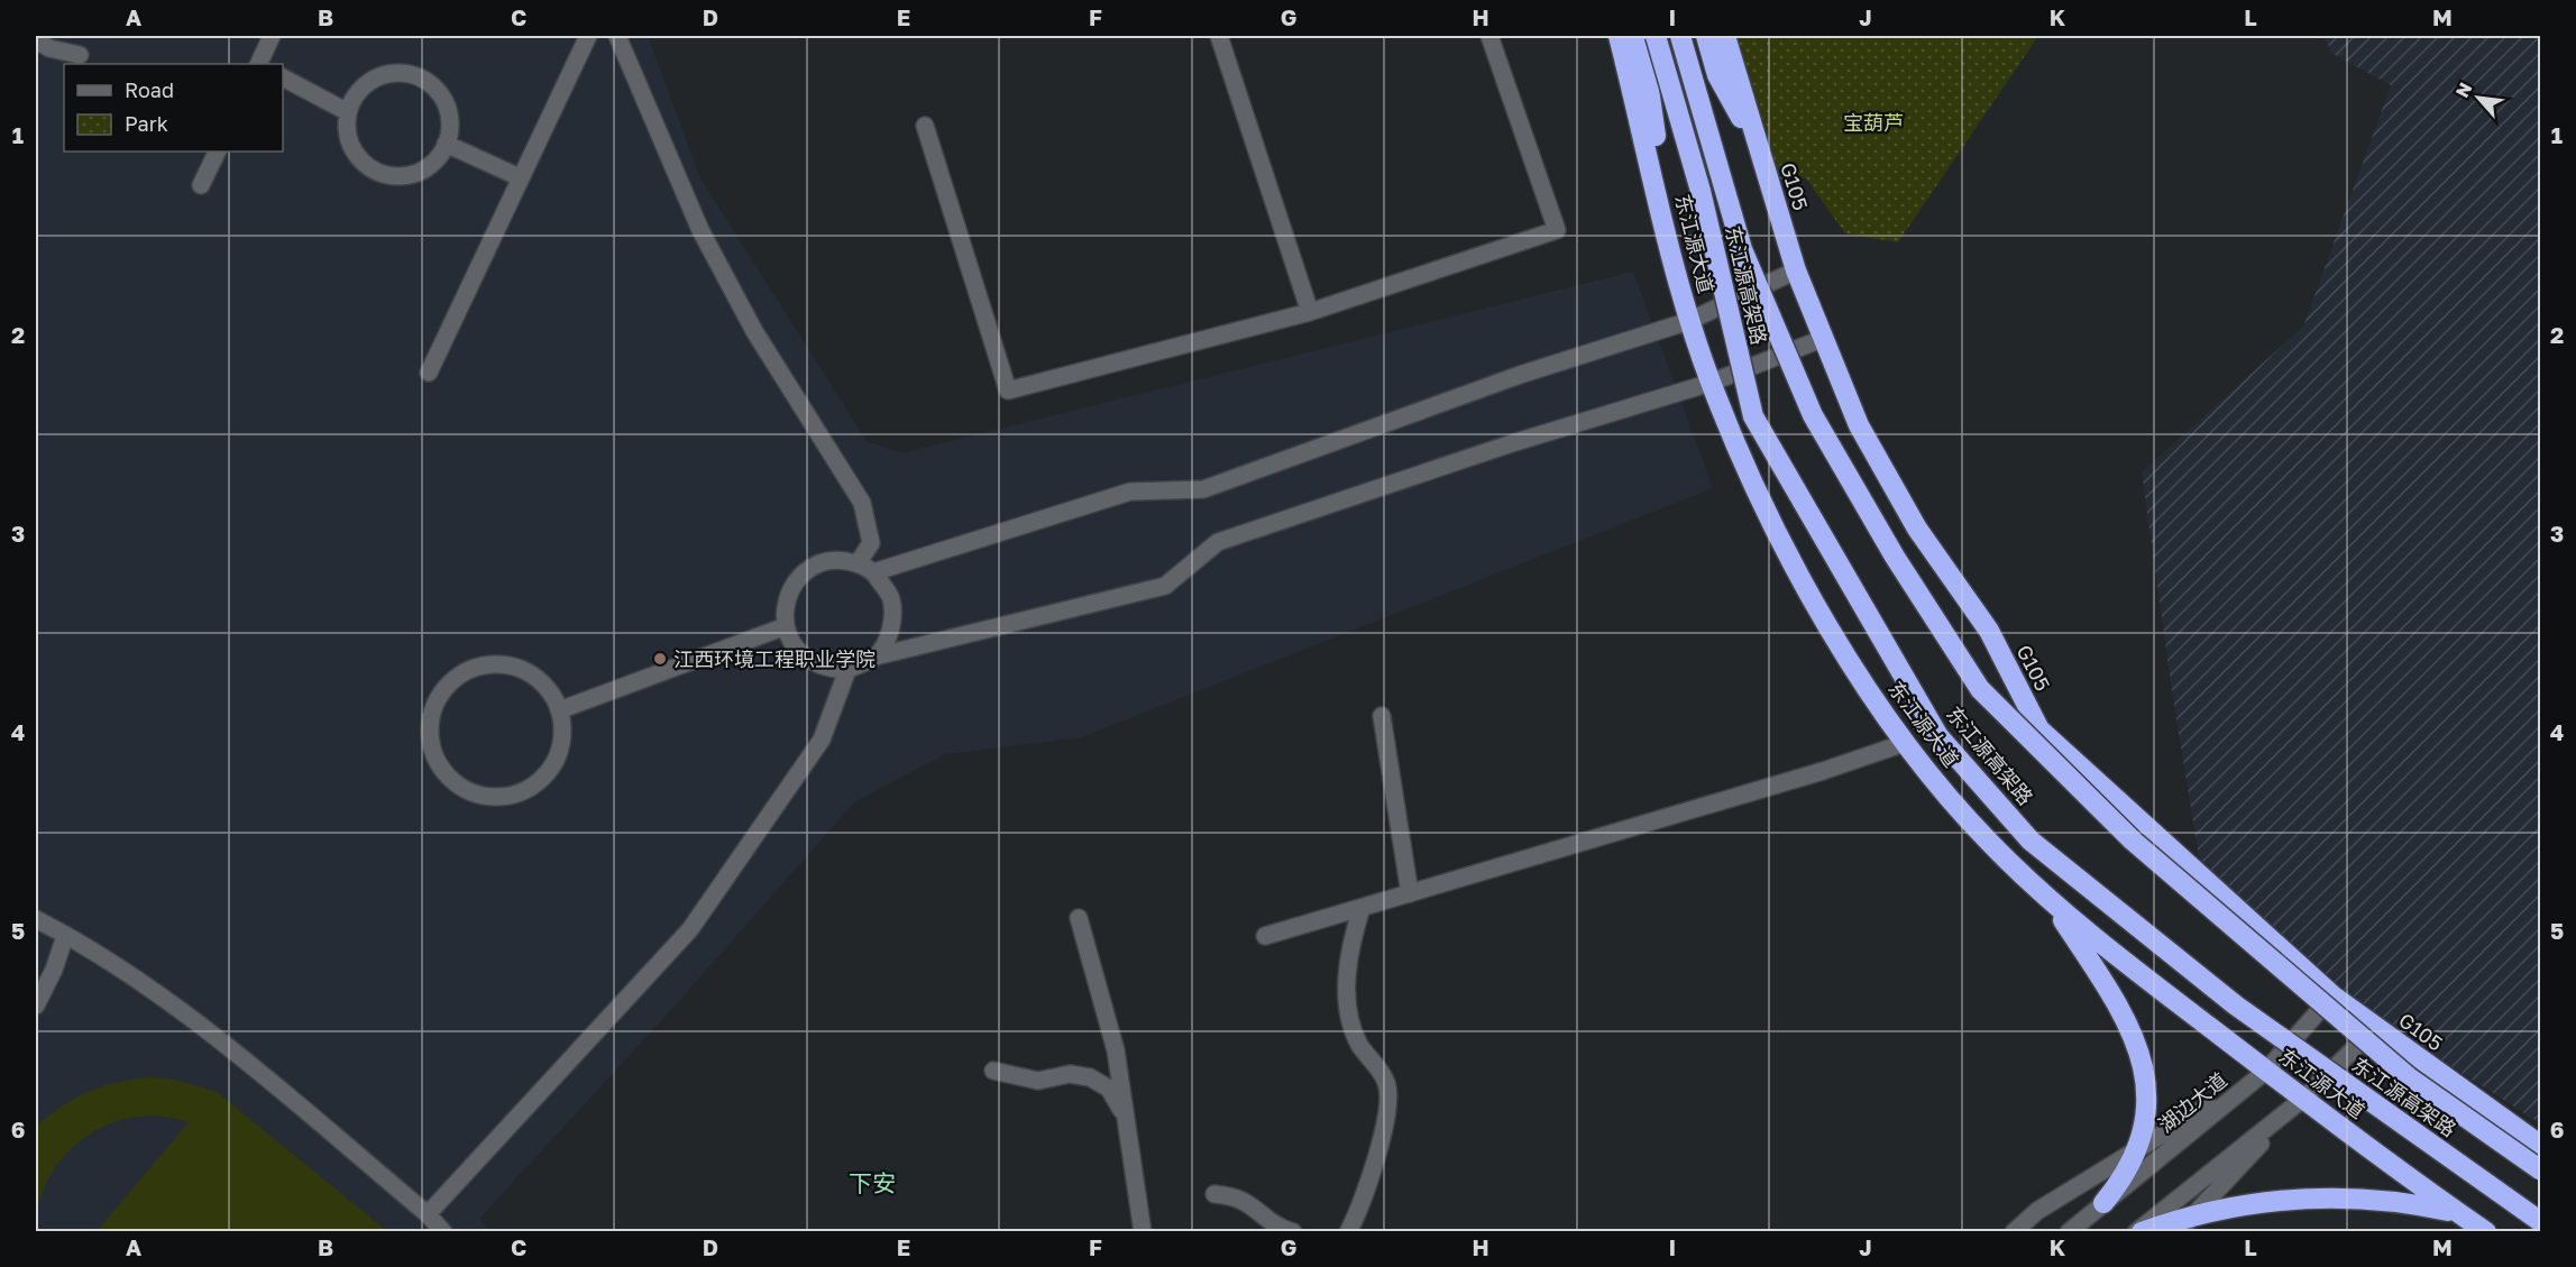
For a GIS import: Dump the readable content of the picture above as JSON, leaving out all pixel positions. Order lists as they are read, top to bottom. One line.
{"streets":{"highway":["G105","东江源大道","东江源高架路"],"street":["湖边大道"]},"crossings":[["G105","湖边大道"],["东江源大道","湖边大道"]],"districts":["下安"],"parks":["宝葫芦"],"places":["江西环境工程职业学院"],"legend":["Road","Park"],"north":"top left","grid":{"columns":["A","B","C","D","E","F","G","H","I","J","K","L","M"],"rows":["1","2","3","4","5","6"]}}
